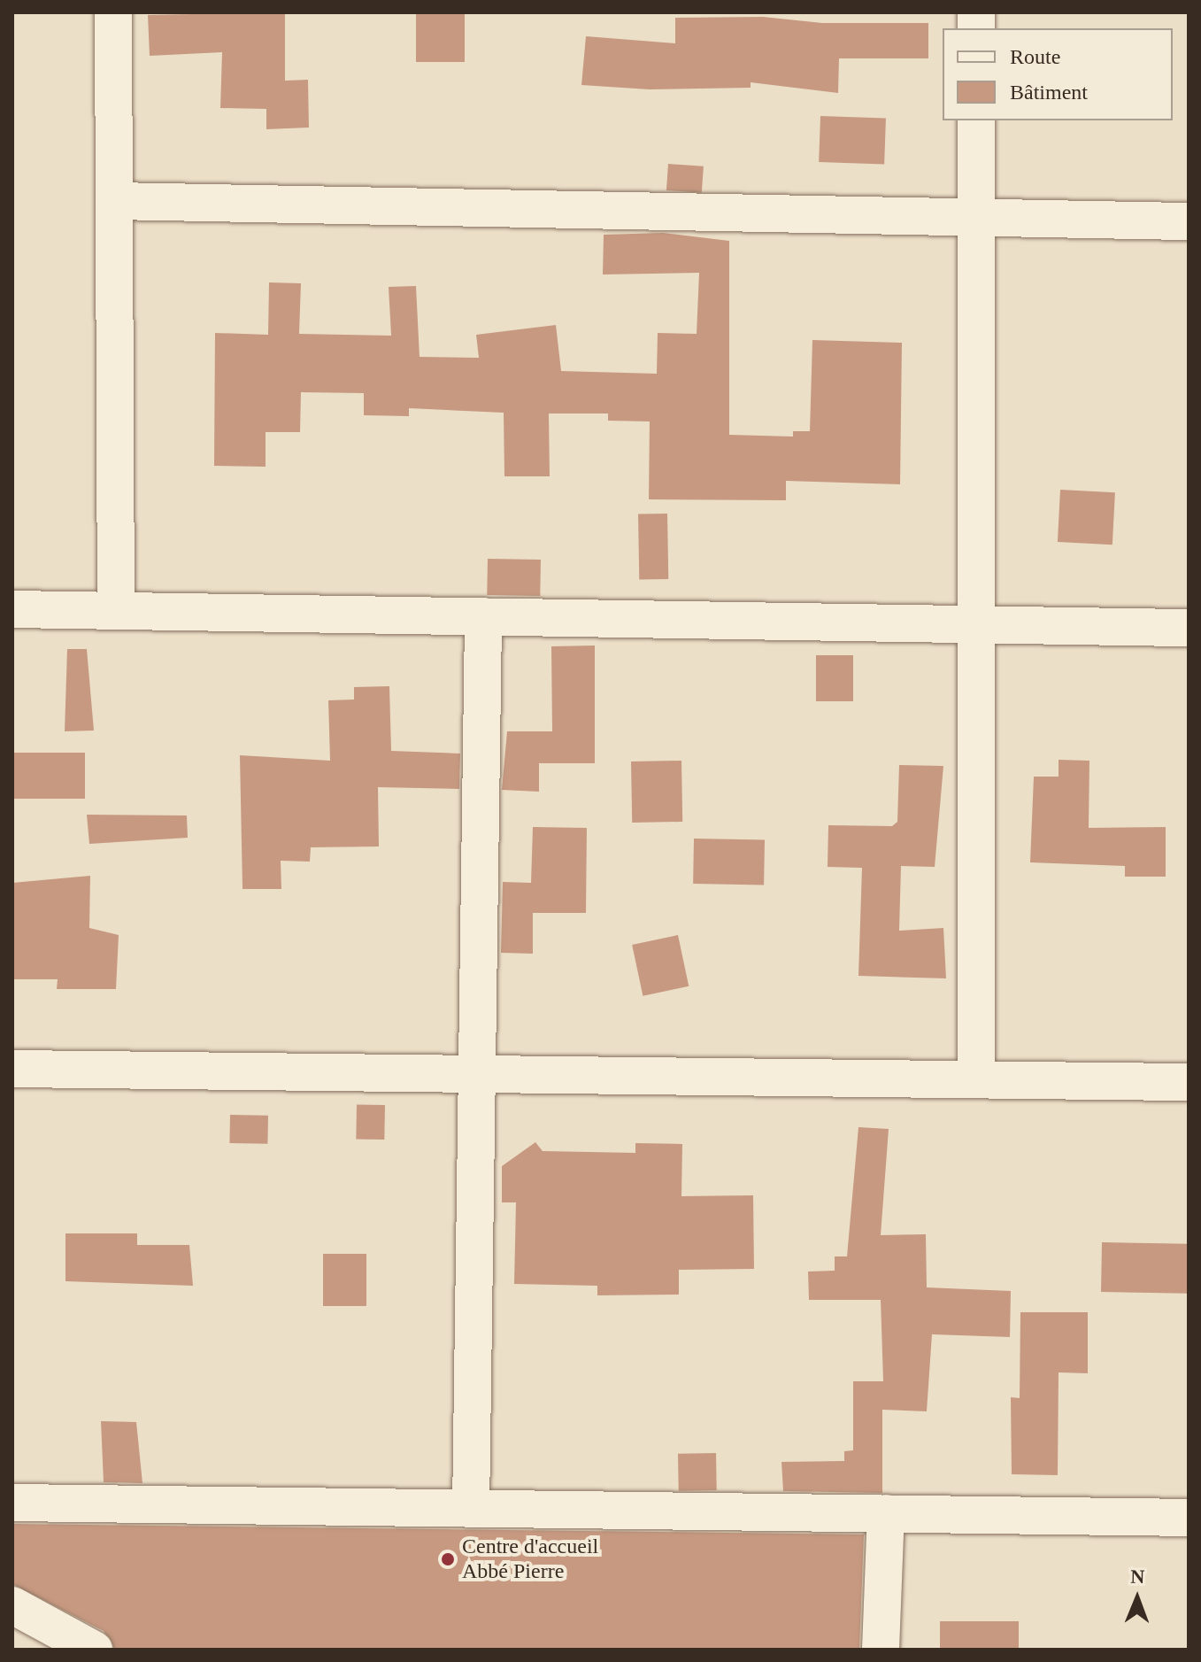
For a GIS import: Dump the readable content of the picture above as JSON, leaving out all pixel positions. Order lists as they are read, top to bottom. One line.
{"places":["Centre d'accueil Abbé Pierre"],"legend":["Route","Bâtiment"],"north":"top"}
